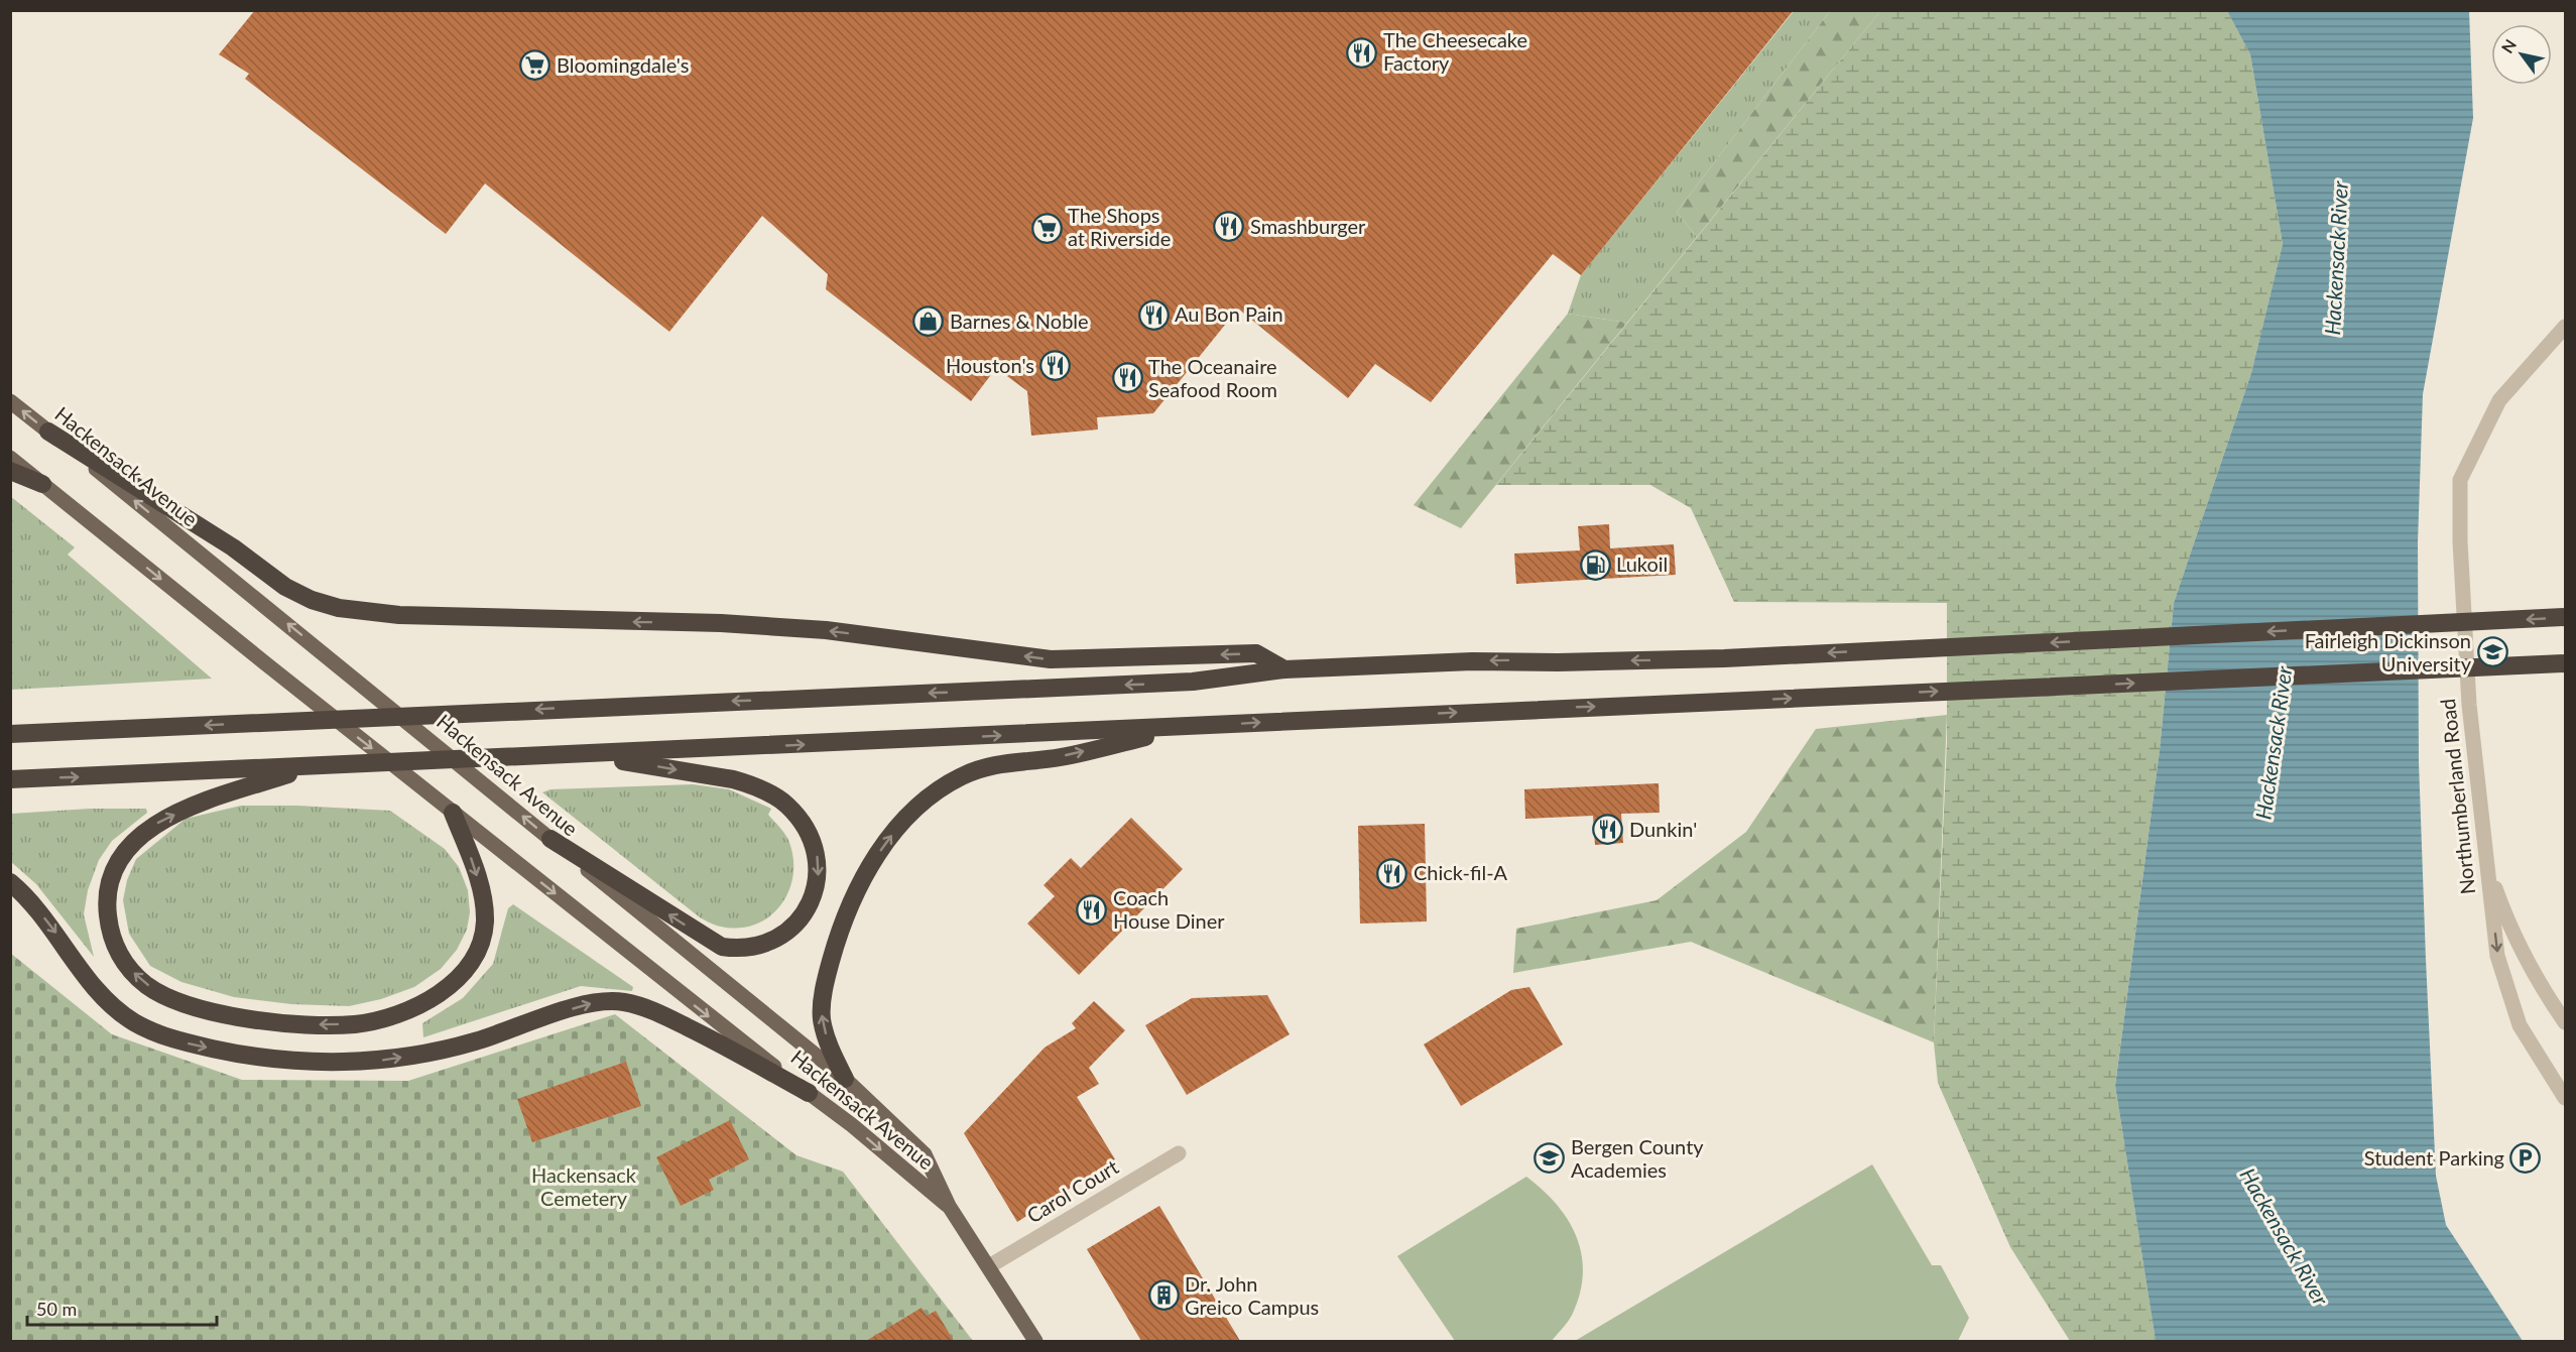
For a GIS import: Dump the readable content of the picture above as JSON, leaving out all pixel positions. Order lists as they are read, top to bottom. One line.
{"streets":{"main road":["Hackensack Avenue"],"street":["Northumberland Road","Carol Court"]},"crossings":[["Hackensack Avenue","Carol Court"]],"water":["Hackensack River"],"parks":["Hackensack Cemetery"],"places":{"restaurant":["The Cheesecake Factory","Smashburger","Au Bon Pain","Houston's","The Oceanaire Seafood Room","Dunkin'","Chick-fil-A","Coach House Diner"],"supermarket":["Bloomingdale's","The Shops at Riverside"],"shop":["Barnes & Noble"],"fuel station":["Lukoil"],"school or university":["Fairleigh Dickinson University","Bergen County Academies"],"parking":["Student Parking"],"building":["Dr. John Greico Campus"]},"scale_bar":"50 m","north":"top left"}
